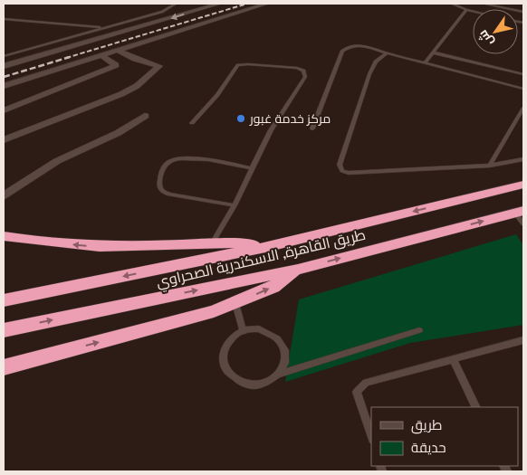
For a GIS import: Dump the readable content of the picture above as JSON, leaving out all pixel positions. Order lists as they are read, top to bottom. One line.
{"streets":{"highway":["طريق القاهرة, الاسكندرية الصحراوي"]},"places":["مركز خدمة غبور"],"legend":["طريق","حديقة"],"north":"bottom left"}
